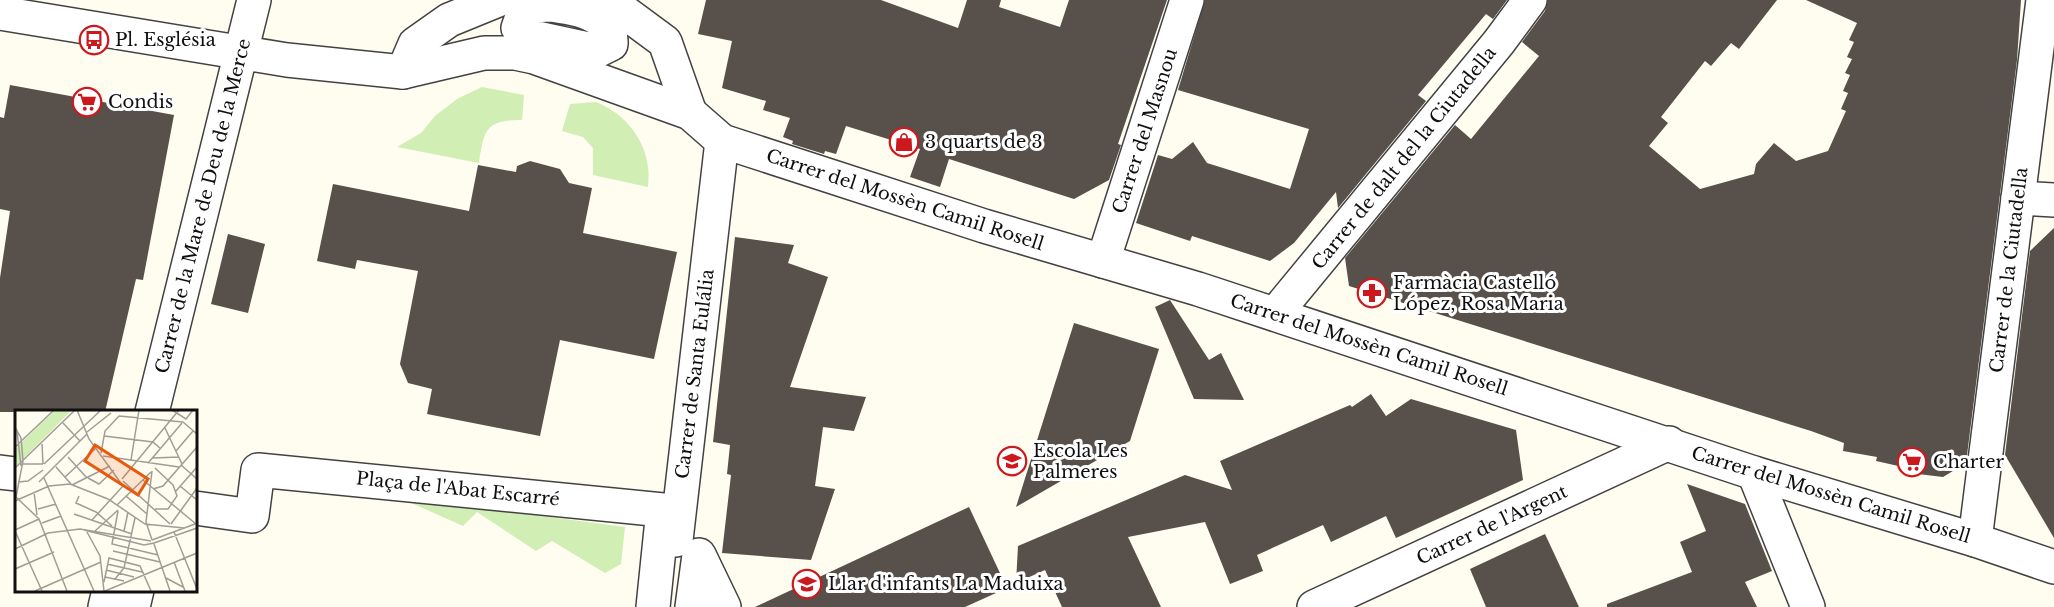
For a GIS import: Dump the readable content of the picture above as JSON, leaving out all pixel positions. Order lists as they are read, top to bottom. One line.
{"streets":{"street":["Carrer del Masnou","Carrer de dalt del la Ciutadella","Carrer del Mossèn Camil Rosell","Carrer de la Mare de Deu de la Merce","Carrer de la Ciutadella","Carrer de Santa Eulália","Plaça de l'Abat Escarré","Carrer de l'Argent"]},"crossings":[["Carrer del Masnou","Carrer del Mossèn Camil Rosell"],["Carrer de dalt del la Ciutadella","Carrer del Mossèn Camil Rosell"],["Carrer del Mossèn Camil Rosell","Carrer de la Mare de Deu de la Merce"],["Carrer del Mossèn Camil Rosell","Carrer de la Ciutadella"],["Carrer del Mossèn Camil Rosell","Carrer de Santa Eulália"],["Carrer del Mossèn Camil Rosell","Carrer de l'Argent"]],"places":{"bus stop":["Pl. Església"],"supermarket":["Condis","Charter"],"shop":["3 quarts de 3"],"pharmacy":["Farmàcia Castelló López, Rosa Maria"],"school or university":["Escola Les Palmeres","Llar d'infants La Maduixa"]}}
